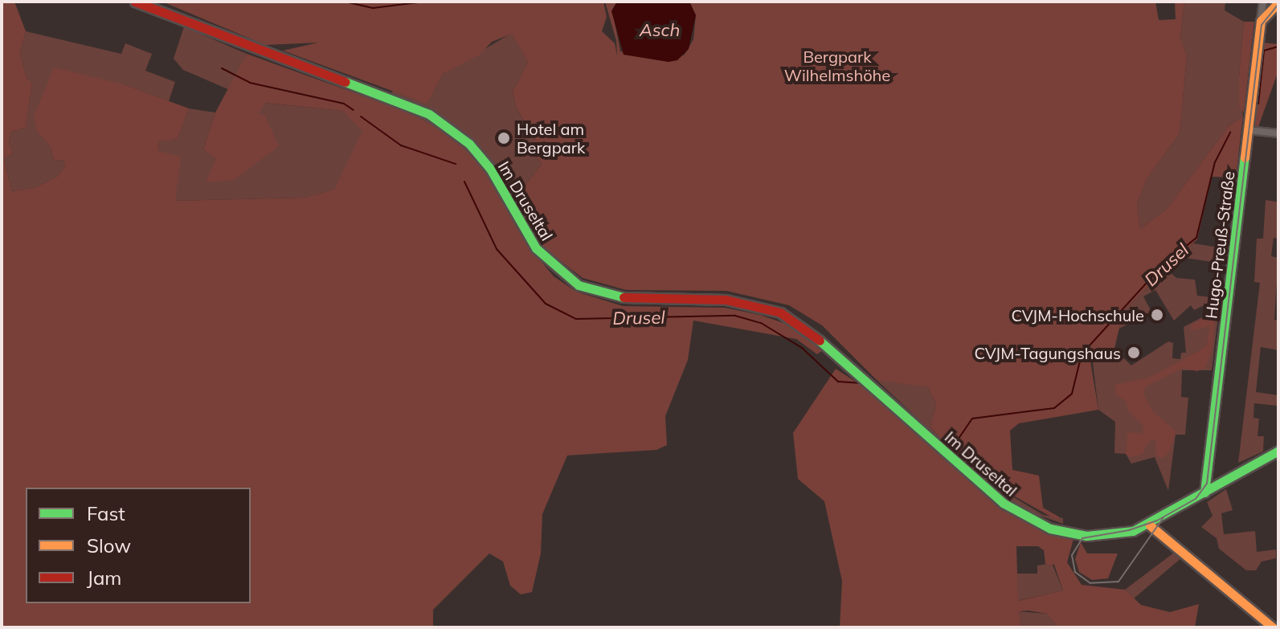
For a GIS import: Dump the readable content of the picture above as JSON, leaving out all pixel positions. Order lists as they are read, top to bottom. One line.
{"streets":{"main road":["Im Druseltal","Hugo-Preuß-Straße"]},"crossings":[["Im Druseltal","Hugo-Preuß-Straße"]],"water":["Asch","Drusel"],"parks":["Bergpark Wilhelmshöhe"],"places":["Hotel am Bergpark","CVJM-Hochschule","CVJM-Tagungshaus"],"legend":["Fast","Slow","Jam"]}
